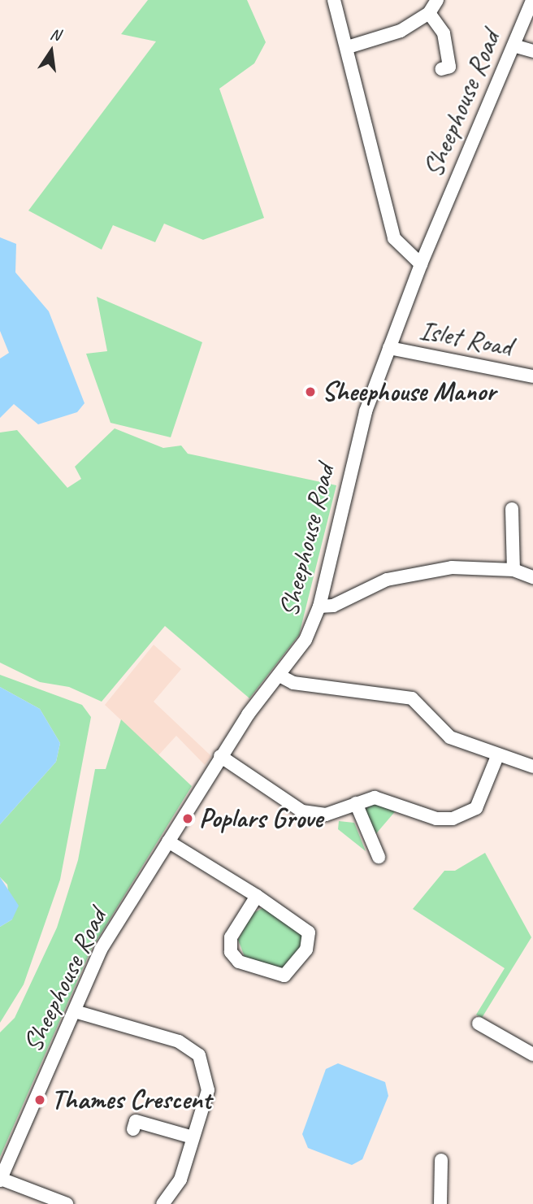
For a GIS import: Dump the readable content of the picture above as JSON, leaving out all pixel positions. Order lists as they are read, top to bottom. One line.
{"streets":{"street":["Sheephouse Road","Islet Road"]},"crossings":[["Sheephouse Road","Islet Road"]],"places":["Sheephouse Manor","Poplars Grove","Thames Crescent"],"north":"top"}
